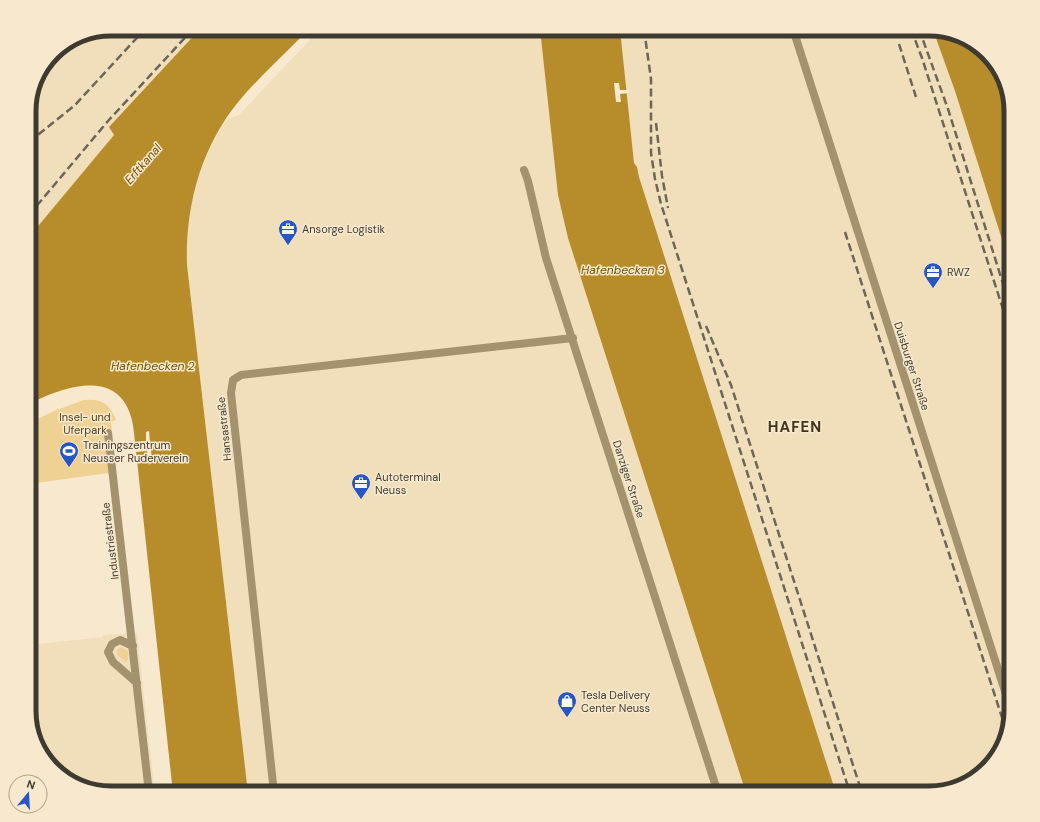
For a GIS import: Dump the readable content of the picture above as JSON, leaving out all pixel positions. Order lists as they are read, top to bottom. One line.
{"streets":{"street":["Duisburger Straße","Hansastraße","Danziger Straße","Industriestraße"]},"crossings":[["Hansastraße","Danziger Straße"]],"districts":["HAFEN"],"water":["Erftkanal","Hafenbecken 3","Hafenbecken 2"],"parks":["Insel- und Uferpark"],"places":{"office":["Ansorge Logistik","RWZ","Autoterminal Neuss"],"sports":["Trainingszentrum Neusser Ruderverein"],"shop":["Tesla Delivery Center Neuss"]},"north":"top"}
